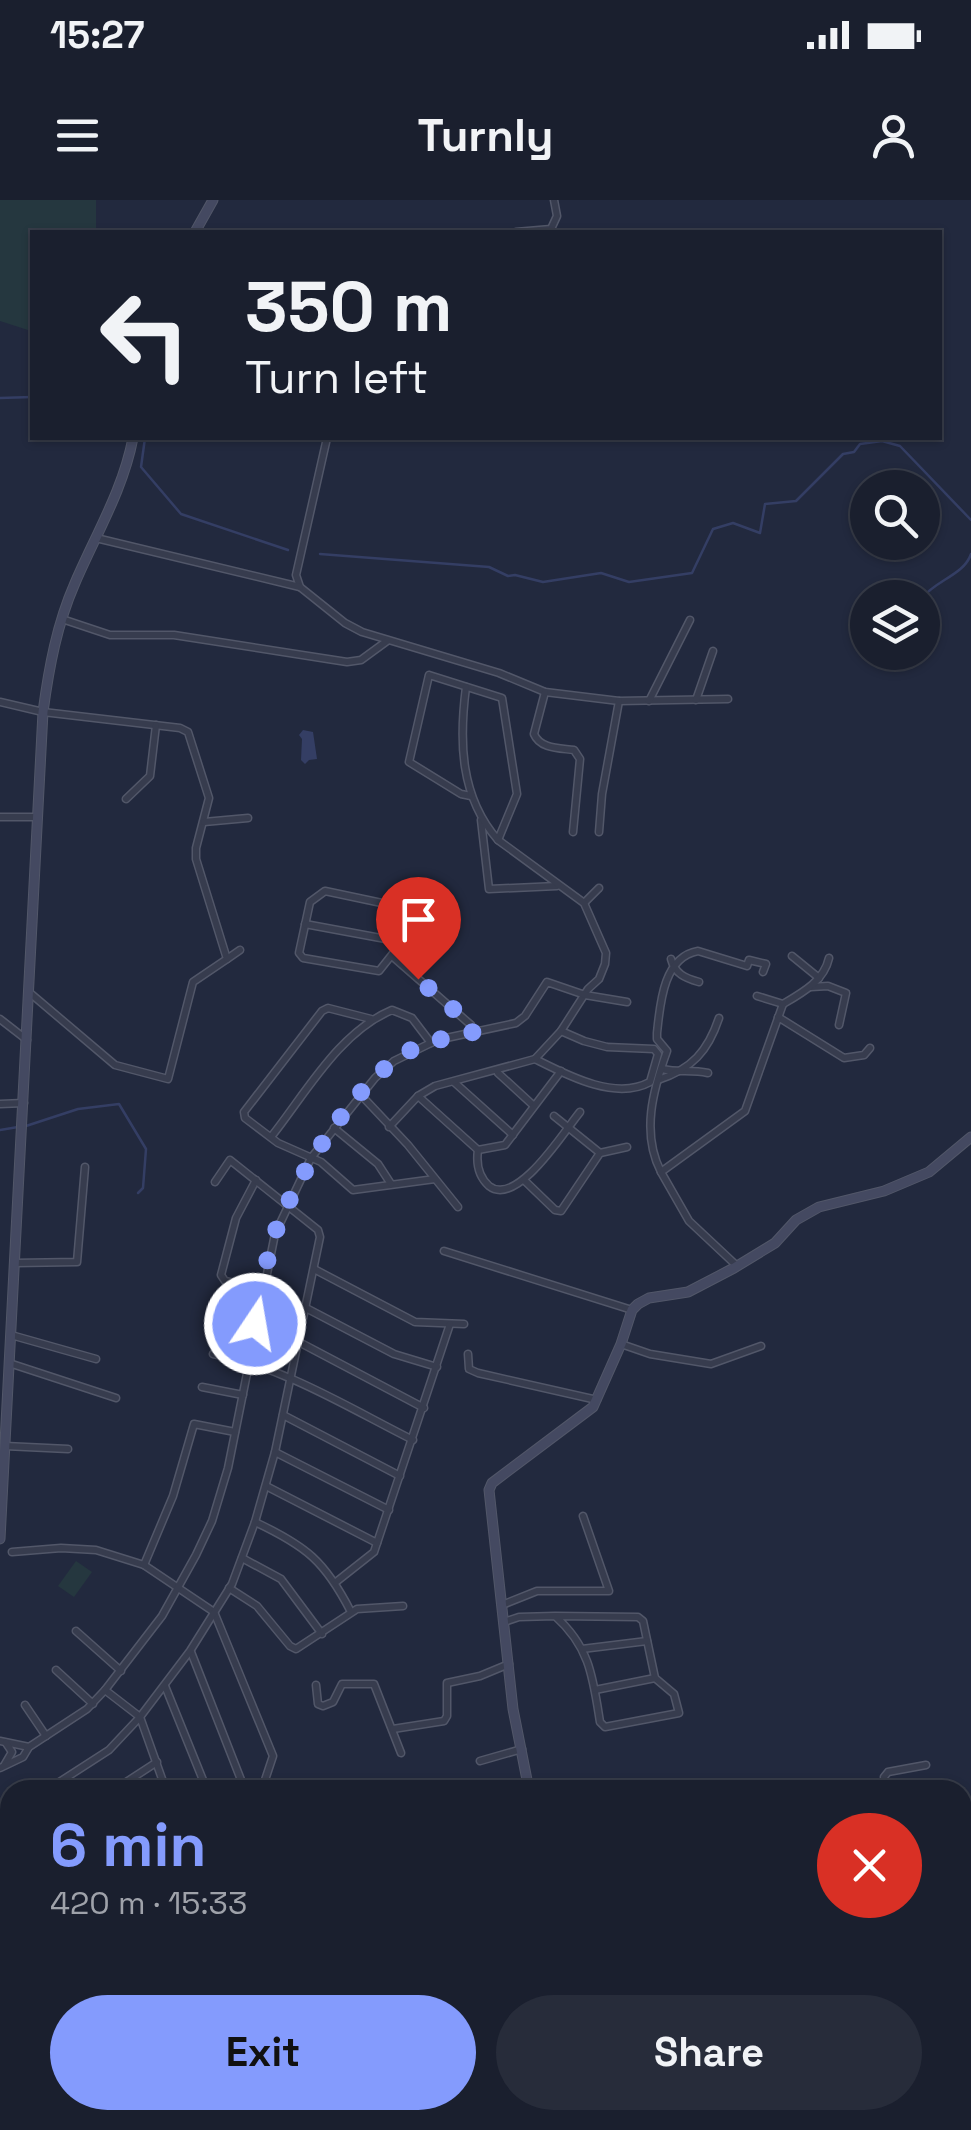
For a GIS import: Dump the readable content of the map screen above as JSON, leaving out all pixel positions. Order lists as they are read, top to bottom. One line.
{"page":{"status":"15:27","header":"Turnly","turn":["350 m","Turn left"],"heading":["6 min","420 m · 15:33"],"buttons":["Exit","Share"]}}
